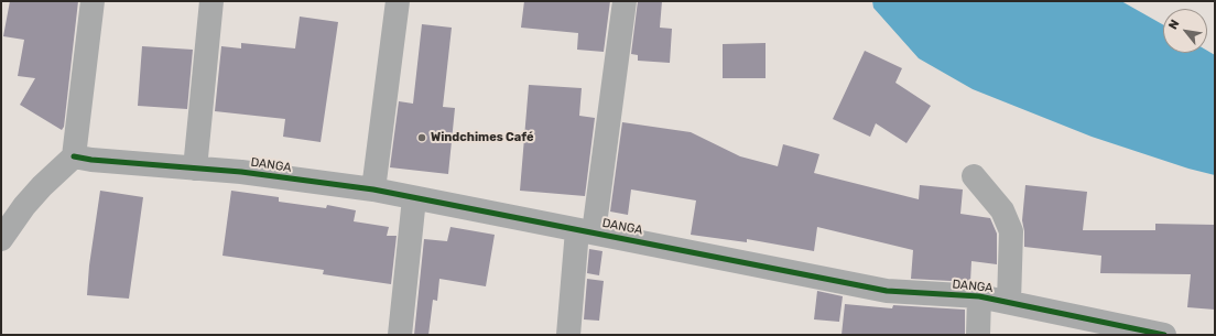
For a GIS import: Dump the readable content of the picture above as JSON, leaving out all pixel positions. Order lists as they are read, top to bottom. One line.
{"streets":{"street":["DANGA"]},"places":["Windchimes Café"],"north":"top left"}
